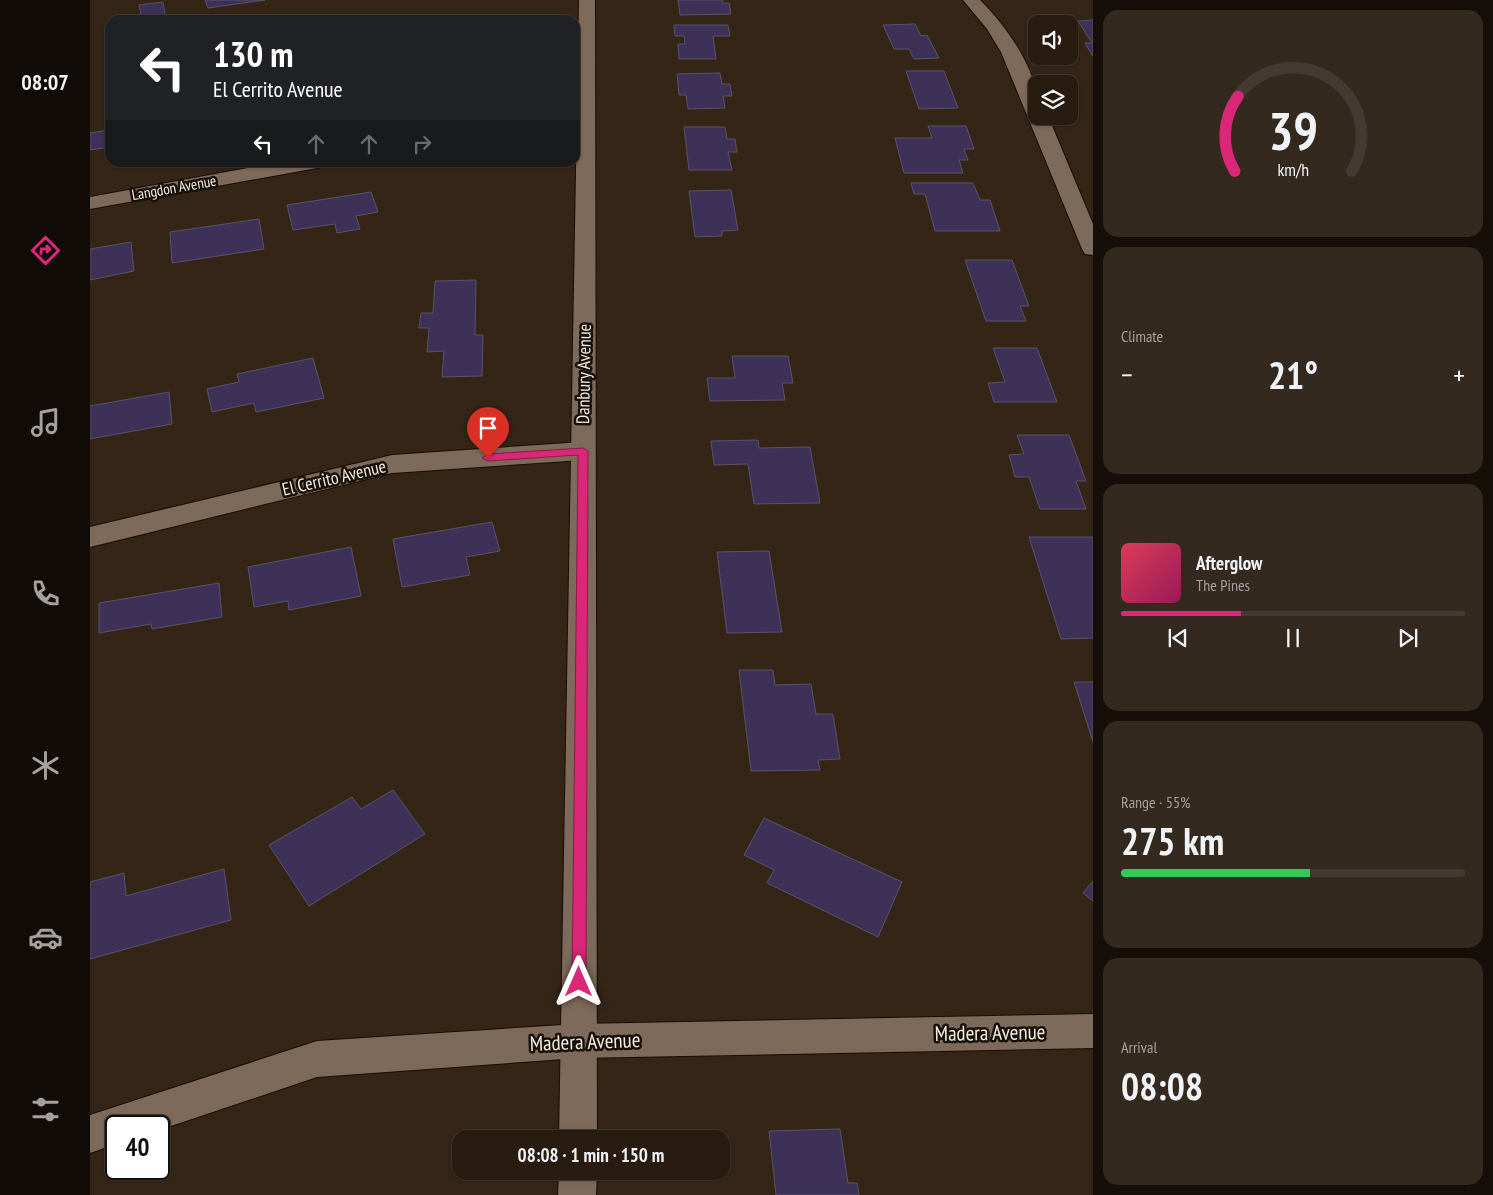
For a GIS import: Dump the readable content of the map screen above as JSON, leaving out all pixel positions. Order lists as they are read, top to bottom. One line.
{"streets":{"street":["Langdon Avenue","Danbury Avenue","El Cerrito Avenue","Madera Avenue"]},"crossings":[["Danbury Avenue","El Cerrito Avenue"],["Danbury Avenue","Madera Avenue"]],"page":{"tabs":"08:07","turn":["130 m","El Cerrito Avenue"],"tile":["Climate",["Range · 55%","275 km"],["Arrival","08:08"]],"heat":["−","21°","+"],"song":["Afterglow","The Pines"],"limit":"40","trip":"08:08 · 1 min · 150 m","gauge":["39","km/h"]}}
